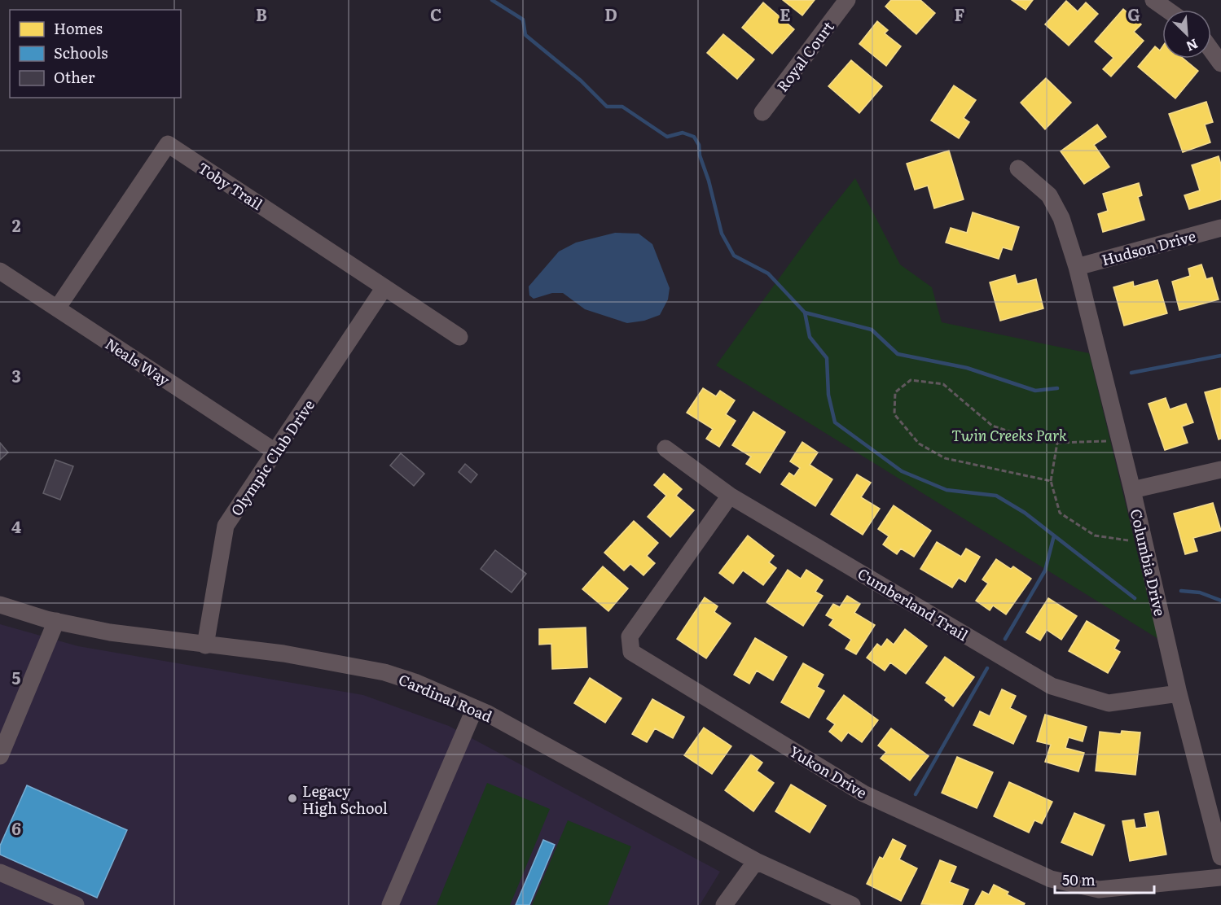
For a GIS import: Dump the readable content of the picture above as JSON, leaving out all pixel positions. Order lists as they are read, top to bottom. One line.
{"streets":{"street":["Royal Court","Toby Trail","Hudson Drive","Neals Way","Olympic Club Drive","Columbia Drive","Cumberland Trail","Cardinal Road","Yukon Drive"]},"crossings":[["Toby Trail","Neals Way"],["Toby Trail","Olympic Club Drive"],["Hudson Drive","Columbia Drive"],["Neals Way","Olympic Club Drive"],["Olympic Club Drive","Cardinal Road"],["Columbia Drive","Cumberland Trail"],["Cumberland Trail","Yukon Drive"]],"parks":["Twin Creeks Park"],"places":["Legacy High School"],"legend":["Homes","Schools","Other"],"scale_bar":"50 m","north":"bottom right","grid":{"columns":["B","C","D","E","F","G"],"rows":["2","3","4","5","6"]}}
